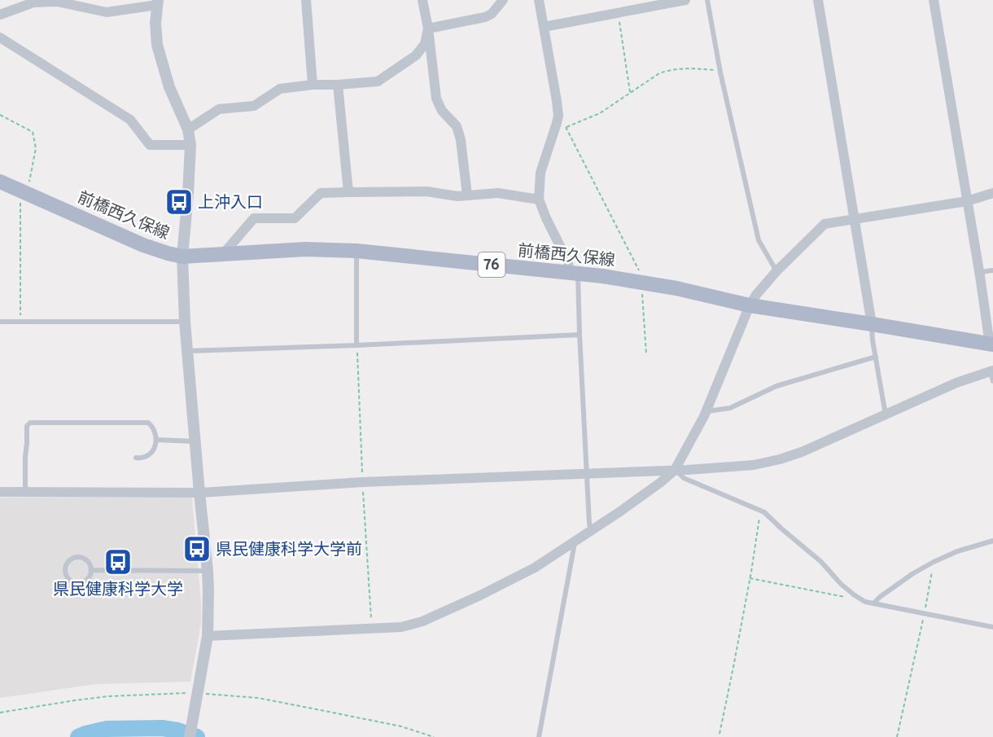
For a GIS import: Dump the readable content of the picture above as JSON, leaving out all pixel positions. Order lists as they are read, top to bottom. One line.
{"streets":{"main road":["前橋西久保線","76"]},"places":{"bus stop":["上沖入口","県民健康科学大学前","県民健康科学大学"]}}
